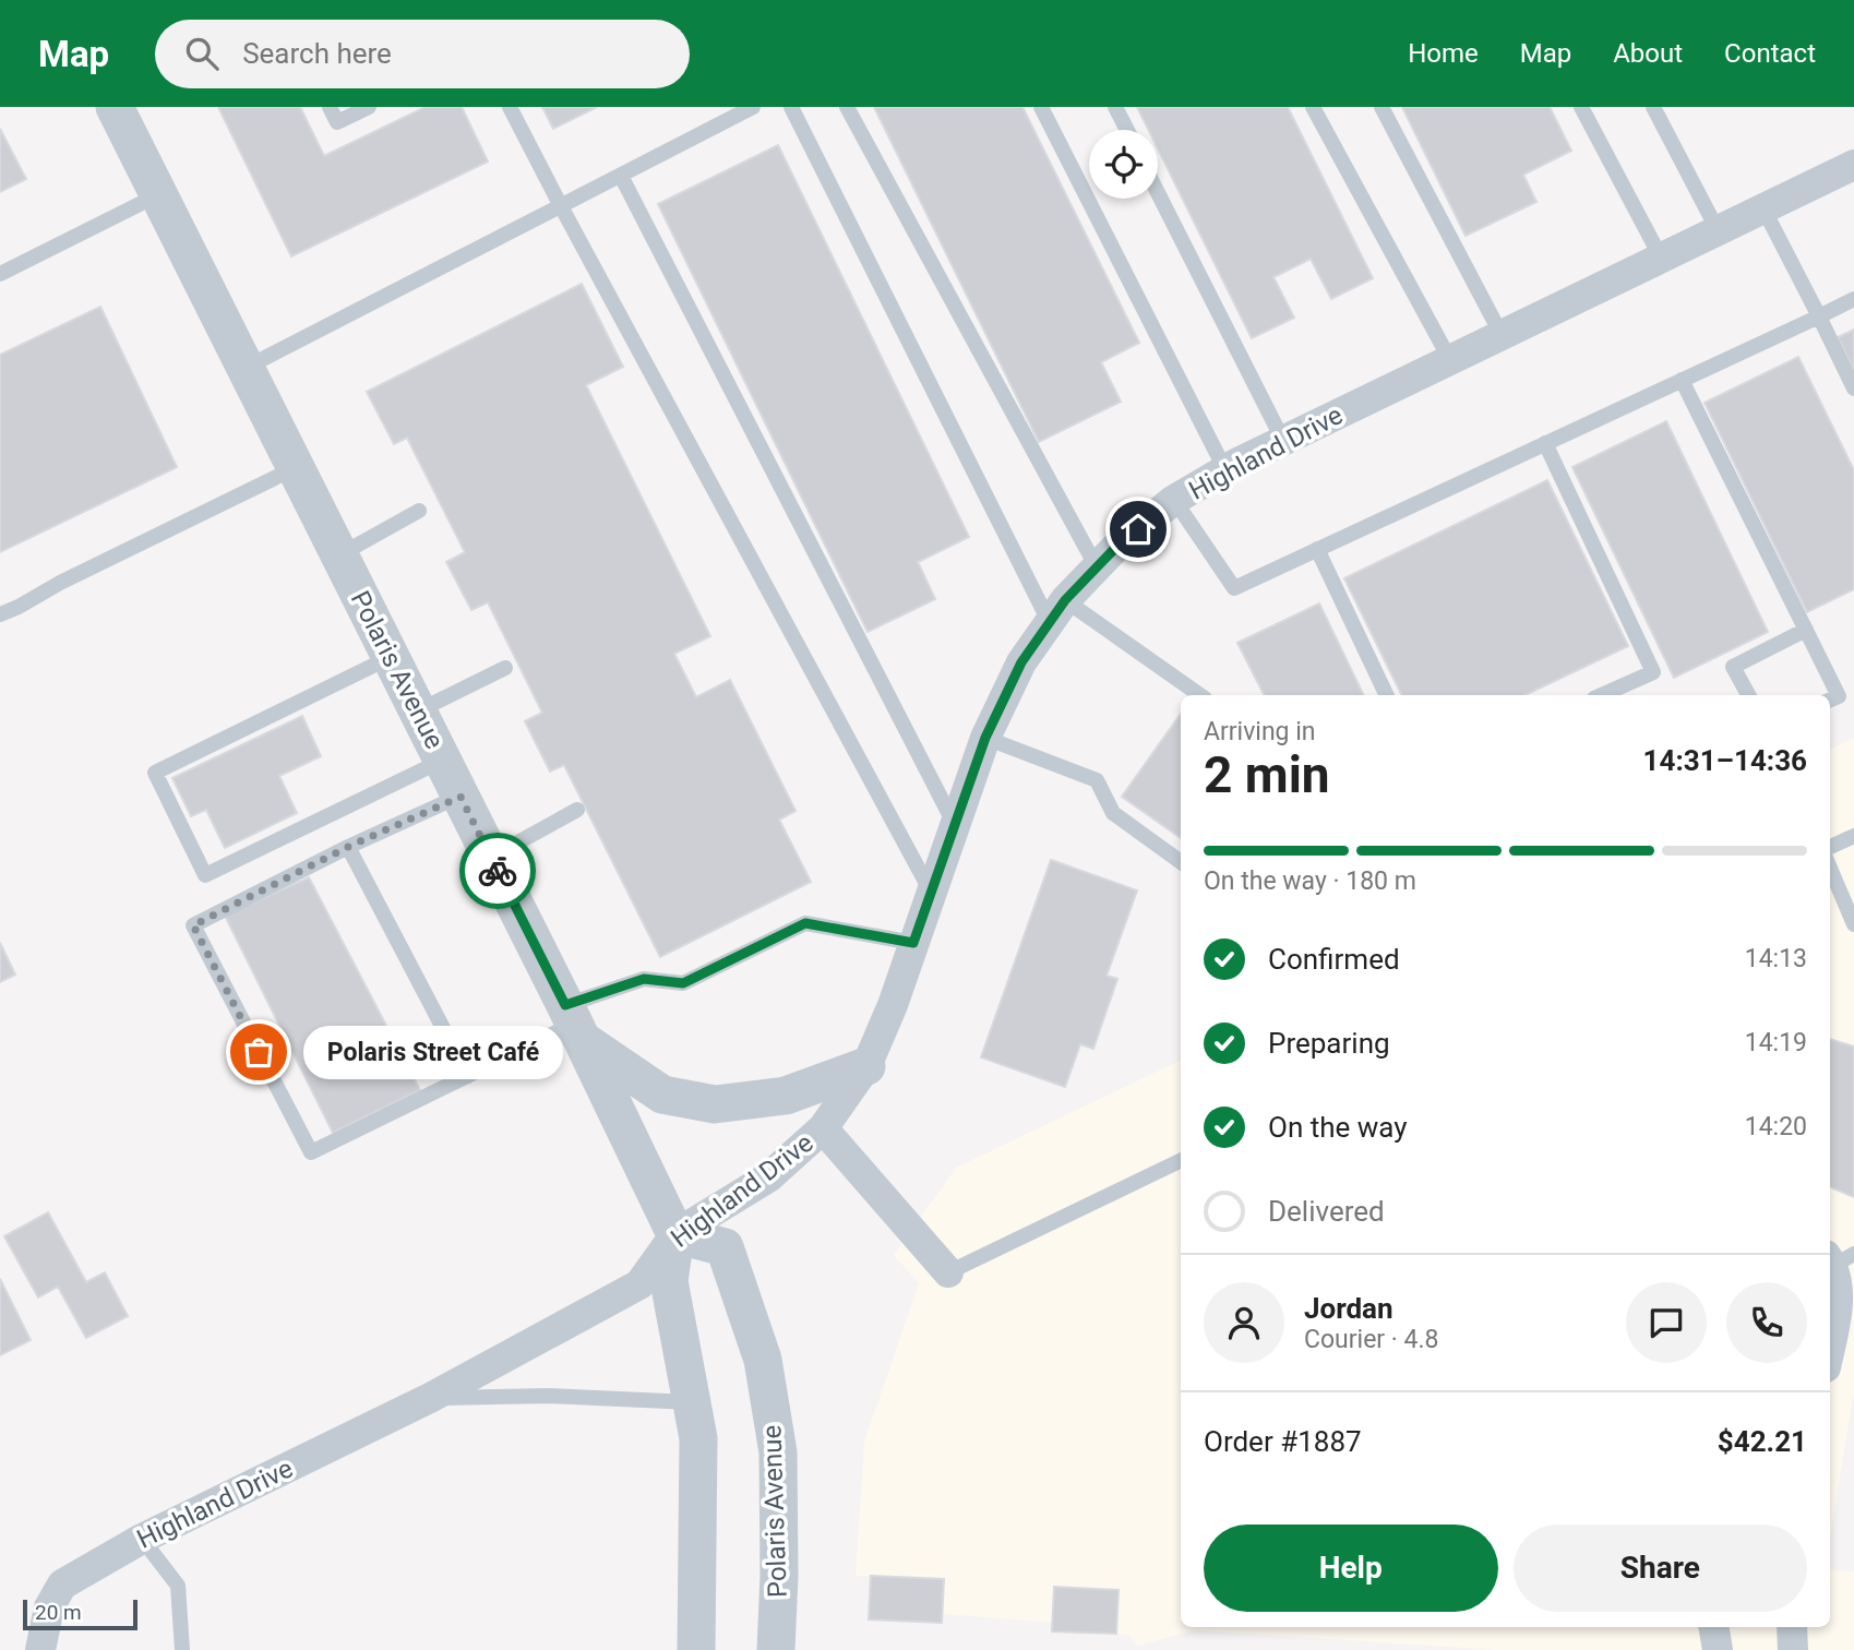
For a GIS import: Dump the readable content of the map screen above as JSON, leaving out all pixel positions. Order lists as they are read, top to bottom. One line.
{"streets":{"street":["Highland Drive","Polaris Avenue"]},"crossings":[["Highland Drive","Polaris Avenue"]],"places":["Polaris Street Café"],"scale_bar":"20 m","page":{"header":"Map","search":"Search here","nav":["Home","Map","About","Contact"],"heading":["2 min","Arriving in","14:31–14:36"],"panel":["Jordan","Courier · 4.8","Order #1887","$42.21"],"bar":"On the way · 180 m","list":[["Confirmed","14:13"],["Preparing","14:19"],["On the way","14:20"],"Delivered"],"bubble":"Polaris Street Café","buttons":["Help","Share"],"scale":"20 m"}}
